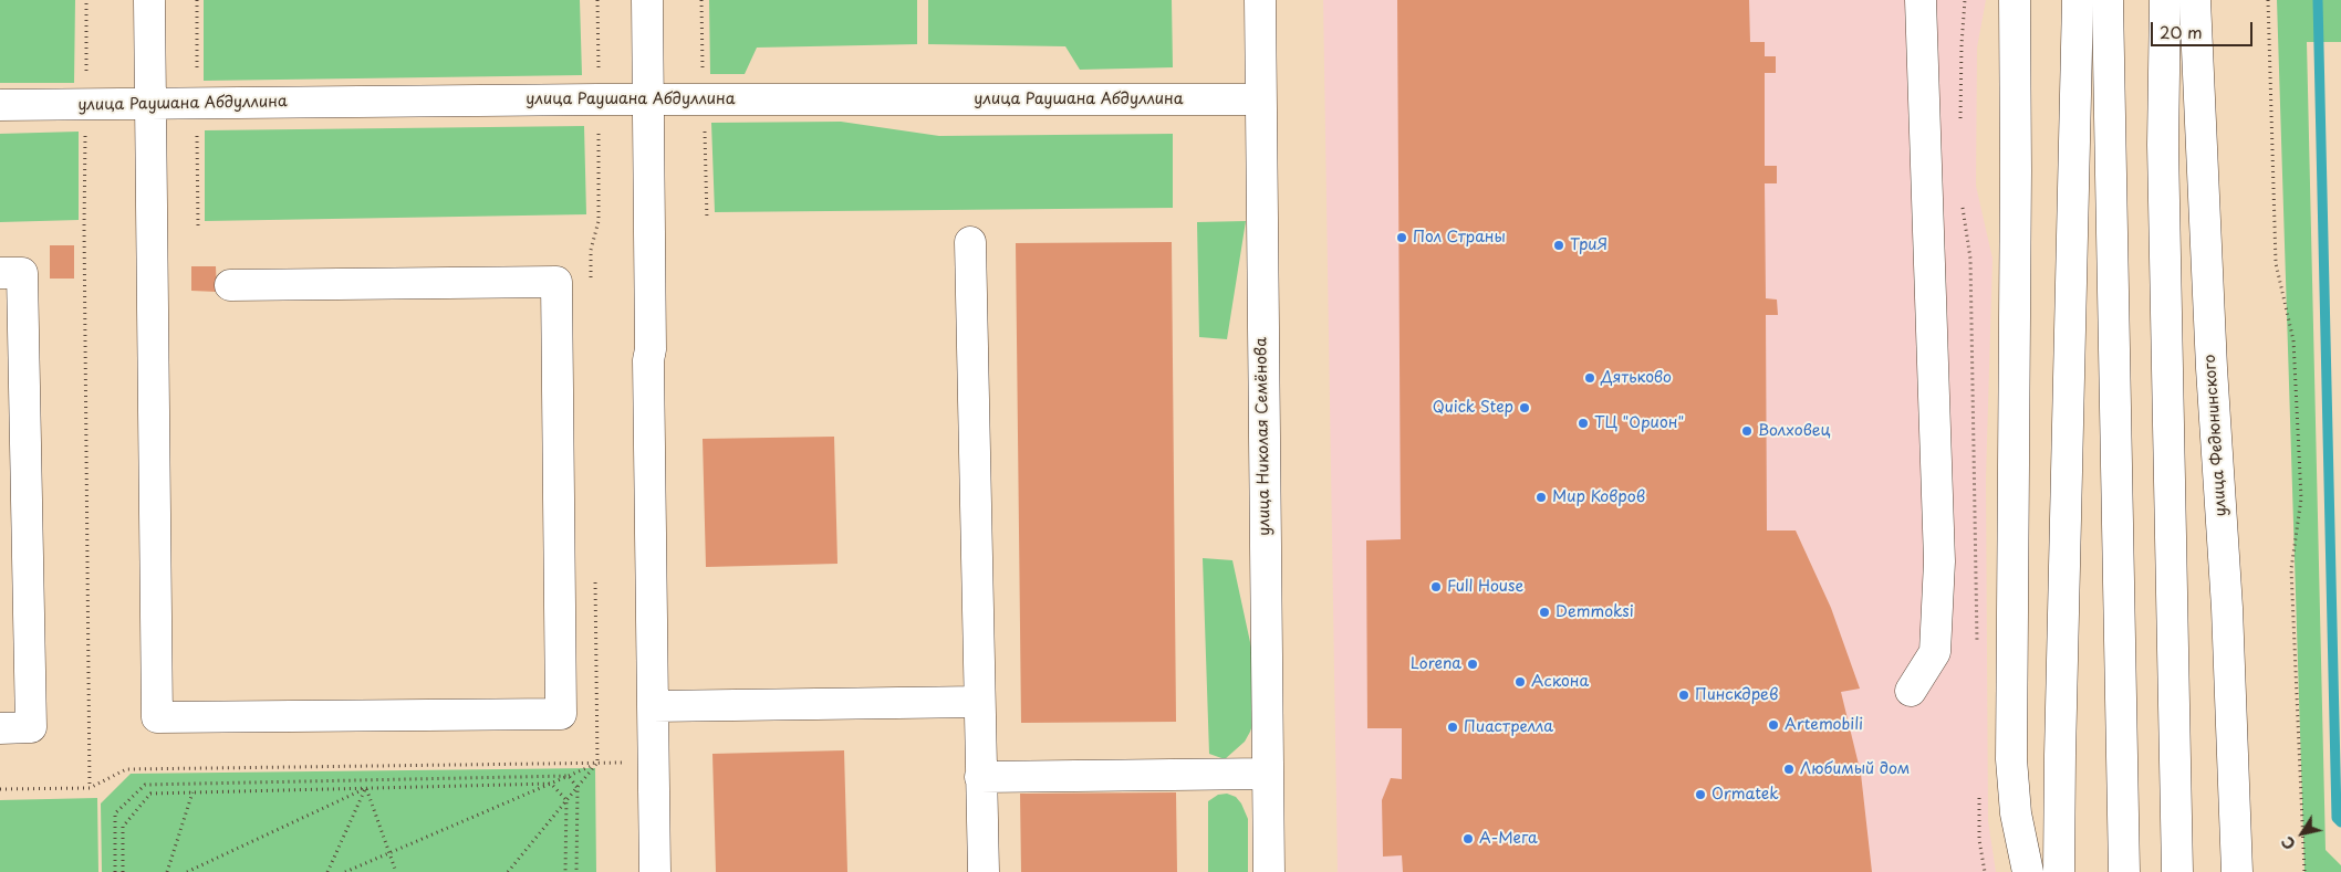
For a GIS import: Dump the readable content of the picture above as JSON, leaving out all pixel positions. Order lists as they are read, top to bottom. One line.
{"streets":{"main road":["улица Раушана Абдуллина","улица Федюнинского","улица Николая Семёнова"]},"crossings":[["улица Раушана Абдуллина","улица Николая Семёнова"]],"places":["Пол Страны","ТриЯ","Дятьково","Quick Step","ТЦ \"Орион\"","Волховец","Мир Ковров","Full House","Demmoksi","Lorena","Аскона","Пинскдрев","Artemobili","Пиастрелла","Любимый дом","Ormatek","А-Мега"],"scale_bar":"20 m","north":"bottom left"}
